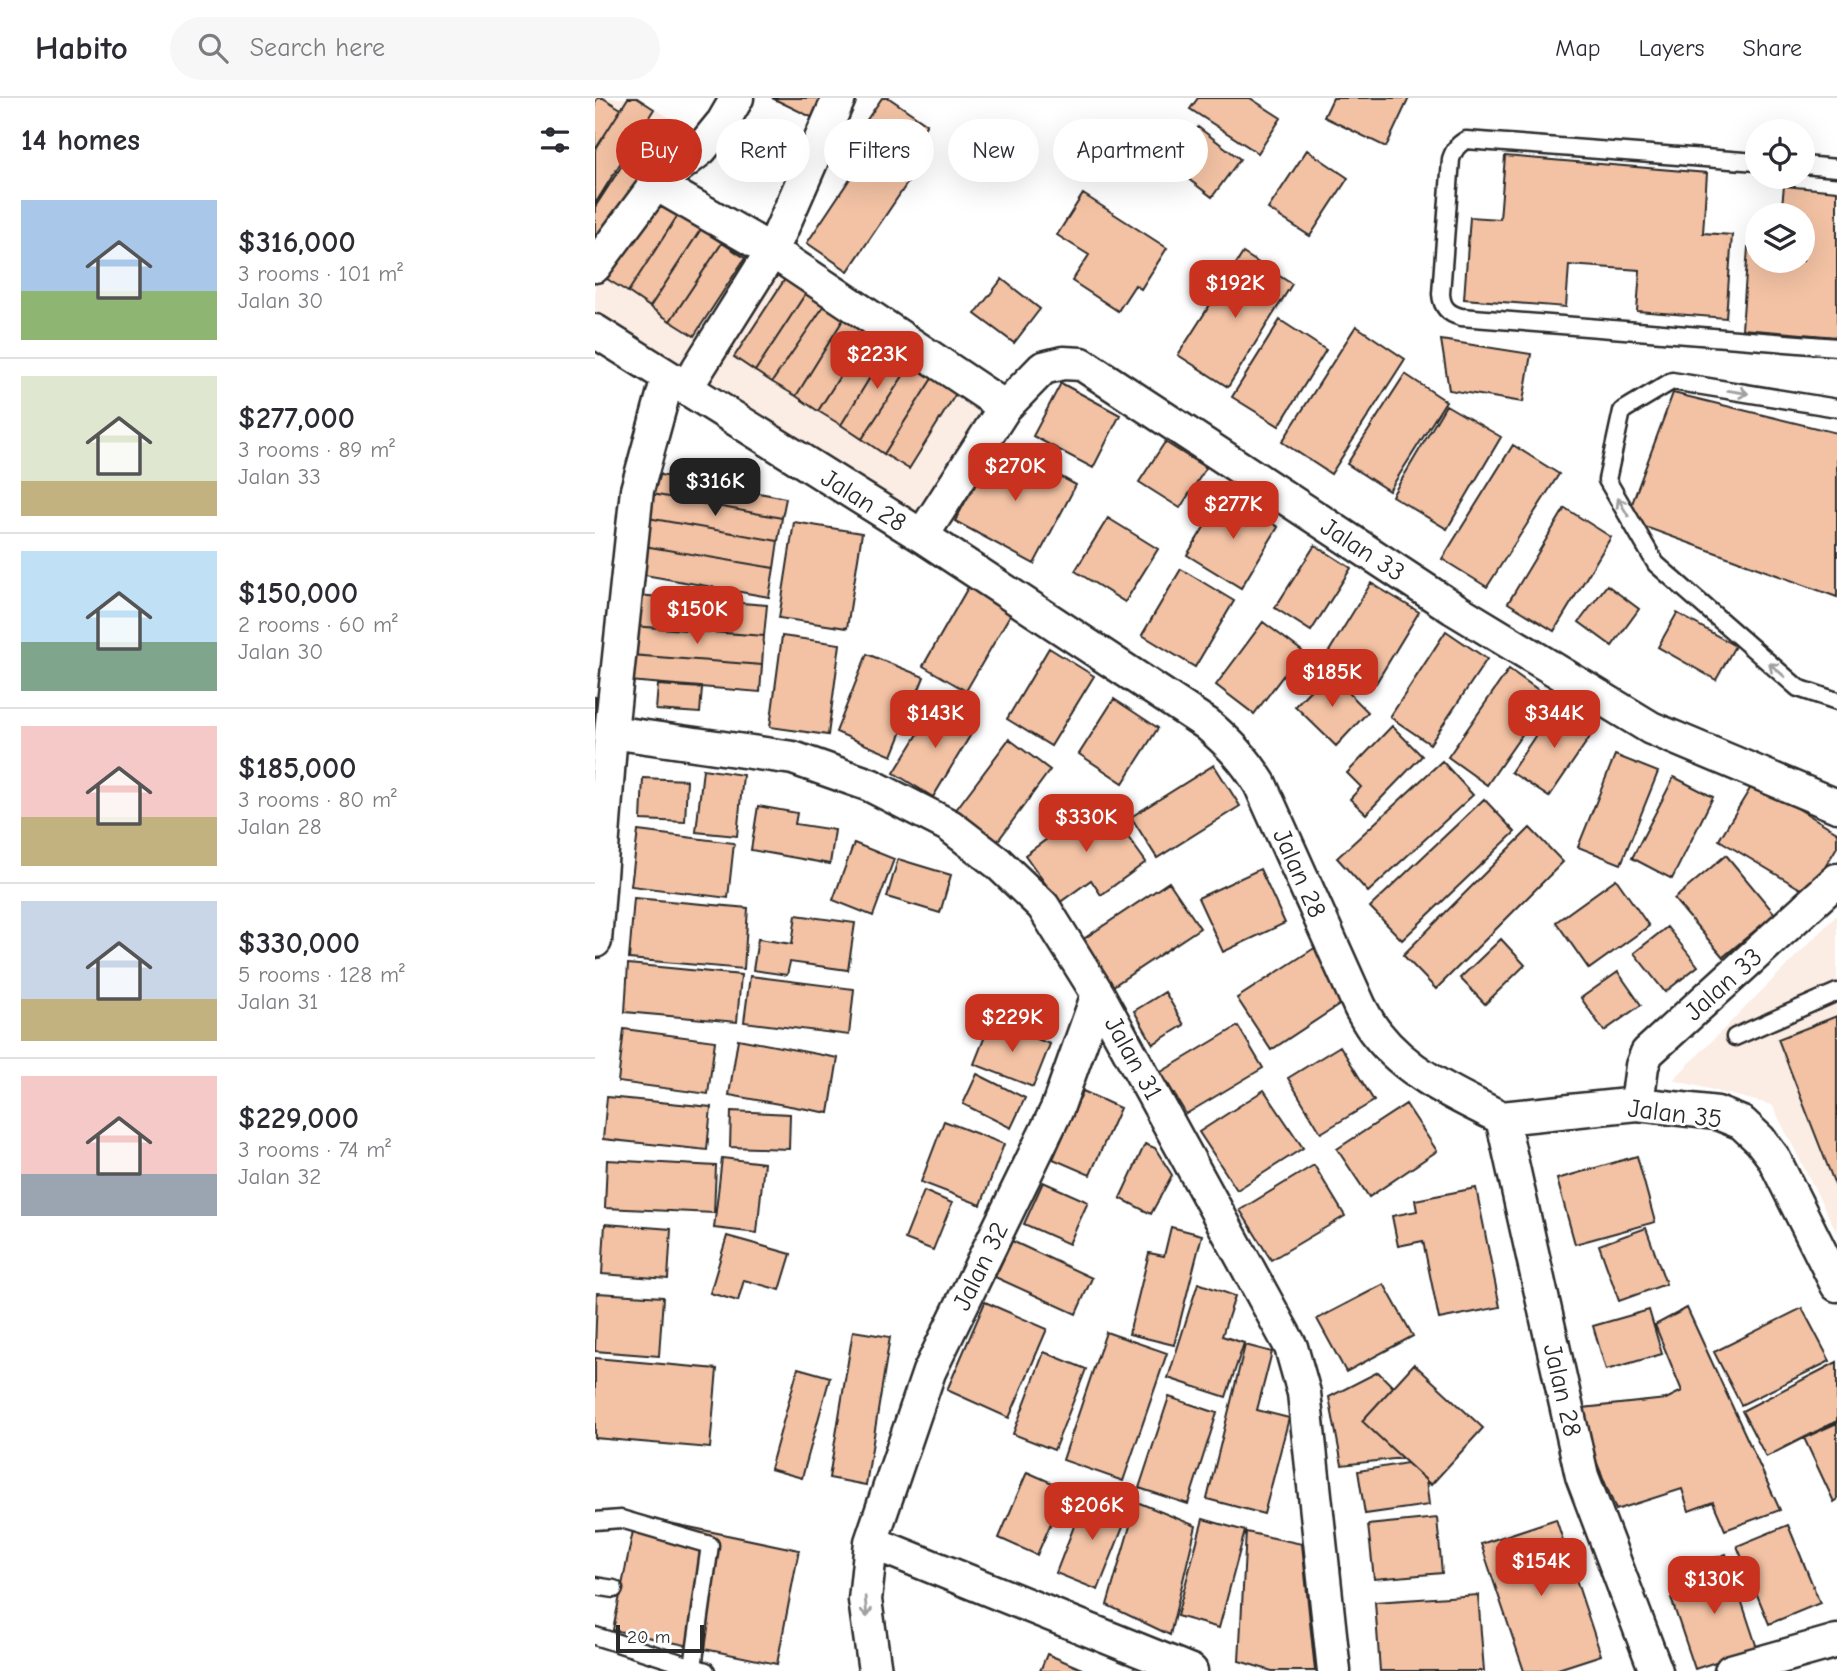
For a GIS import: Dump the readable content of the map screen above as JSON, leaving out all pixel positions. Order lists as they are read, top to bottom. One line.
{"streets":{"street":["Jalan 28","Jalan 33","Jalan 31","Jalan 35","Jalan 32"]},"crossings":[["Jalan 28","Jalan 33"],["Jalan 28","Jalan 35"],["Jalan 33","Jalan 35"],["Jalan 31","Jalan 32"]],"scale_bar":"20 m","page":{"header":"Habito","search":"Search here","nav":["Map","Layers","Share"],"heading":"14 homes","chip":["Buy","Rent","Filters","New","Apartment"],"list":[{"name":"$316,000","note":"3 rooms · 101 m² · Jalan 30"},{"name":"$277,000","note":"3 rooms · 89 m² · Jalan 33"},{"name":"$150,000","note":"2 rooms · 60 m² · Jalan 30"},{"name":"$185,000","note":"3 rooms · 80 m² · Jalan 28"},{"name":"$330,000","note":"5 rooms · 128 m² · Jalan 31"},{"name":"$229,000","note":"3 rooms · 74 m² · Jalan 32"}],"price":["$192K","$223K","$270K","$316K","$277K","$150K","$185K","$143K","$344K","$330K","$229K","$206K","$154K","$130K"],"scale":"20 m"}}
